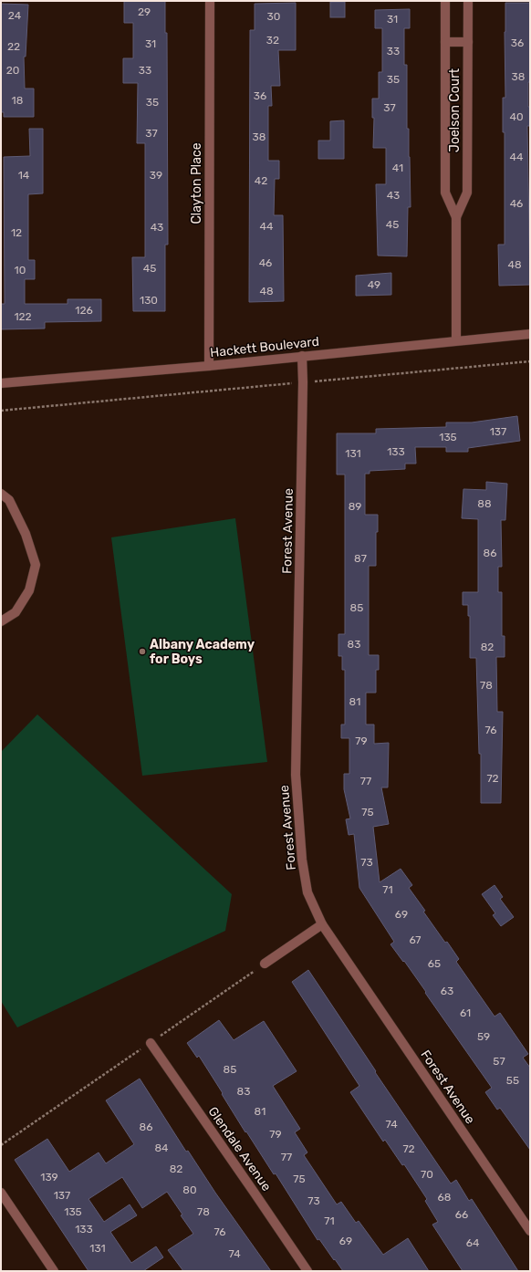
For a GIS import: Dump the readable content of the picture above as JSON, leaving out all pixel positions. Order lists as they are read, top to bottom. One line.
{"streets":{"street":["Joelson Court","Clayton Place","Hackett Boulevard","Forest Avenue","Glendale Avenue"]},"crossings":[["Joelson Court","Hackett Boulevard"],["Clayton Place","Hackett Boulevard"],["Hackett Boulevard","Forest Avenue"]],"places":["Albany Academy for Boys"],"house_numbers":["29","24","30","31","32","36","31","22","33","20","33","38","35","36","18","35","37","40","37","38","44","41","14","39","42","43","46","45","44","43","12","46","48","45","10","49","48","130","126","122","137","135","133","131","88","89","86","87","85","83","82","78","81","76","79","72","77","75","73","71","69","67","65","63","61","59","57","85","55","83","81","74","86","79","84","72","77","82","70","139","75","80","137","68","73","135","78","66","71","133","76","69","64","131","74"]}
